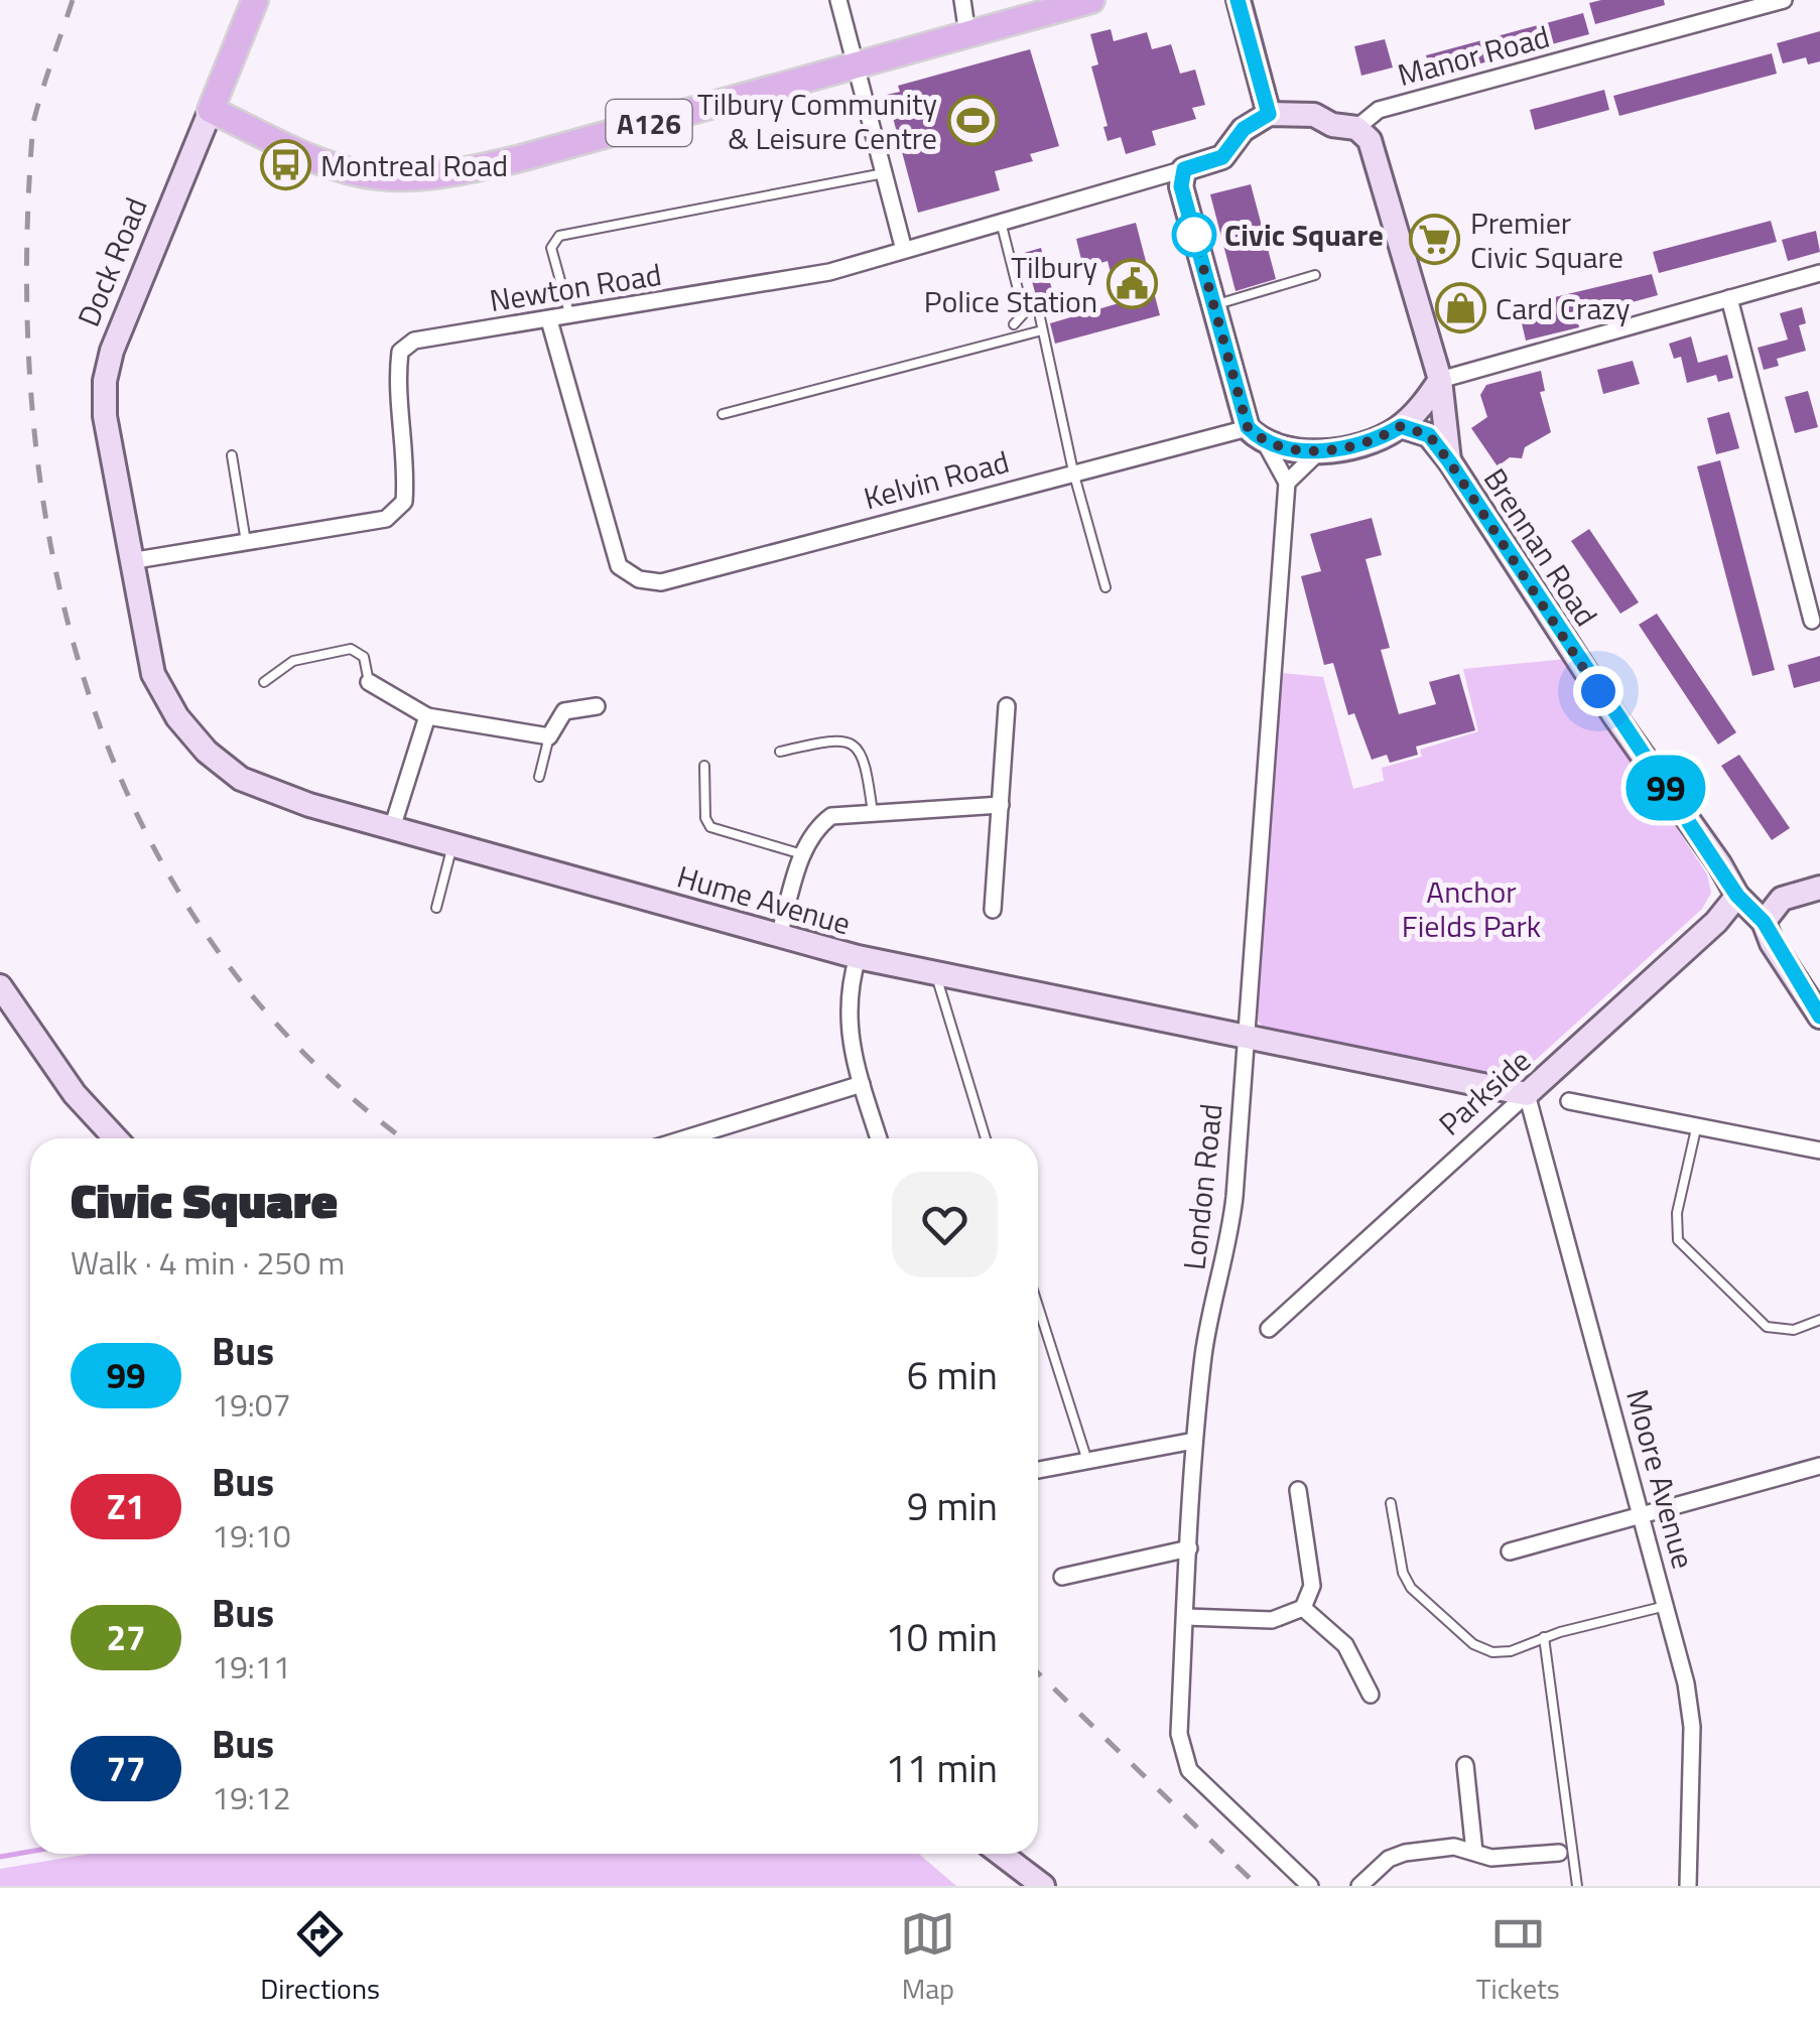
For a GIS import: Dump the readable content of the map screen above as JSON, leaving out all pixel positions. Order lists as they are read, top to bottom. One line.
{"streets":{"main road":["A126","Dock Road"],"street":["Manor Road","Newton Road","Kelvin Road","Brennan Road","Hume Avenue","Parkside","London Road","Moore Avenue"]},"crossings":[["A126","Dock Road"],["Dock Road","Newton Road"],["Dock Road","Hume Avenue"],["Newton Road","Kelvin Road"],["Newton Road","Hume Avenue"],["Brennan Road","Parkside"],["Hume Avenue","Parkside"],["Hume Avenue","London Road"],["Hume Avenue","Moore Avenue"],["Parkside","Moore Avenue"]],"parks":["Anchor Fields Park"],"places":{"sports":["Tilbury Community & Leisure Centre"],"bus stop":["Montreal Road"],"other":["Civic Square"],"supermarket":["Premier Civic Square"],"public building":["Tilbury Police Station"],"shop":["Card Crazy"]},"lines":["bus line 99"],"page":{"on_map":"99","heading":["Civic Square","Walk · 4 min · 250 m"],"list":[{"mark":"99","name":"Bus","note":"19:07","value":"6 min"},{"mark":"Z1","name":"Bus","note":"19:10","value":"9 min"},{"mark":"27","name":"Bus","note":"19:11","value":"10 min"},{"mark":"77","name":"Bus","note":"19:12","value":"11 min"}],"tabs":["Directions","Map","Tickets"]}}
